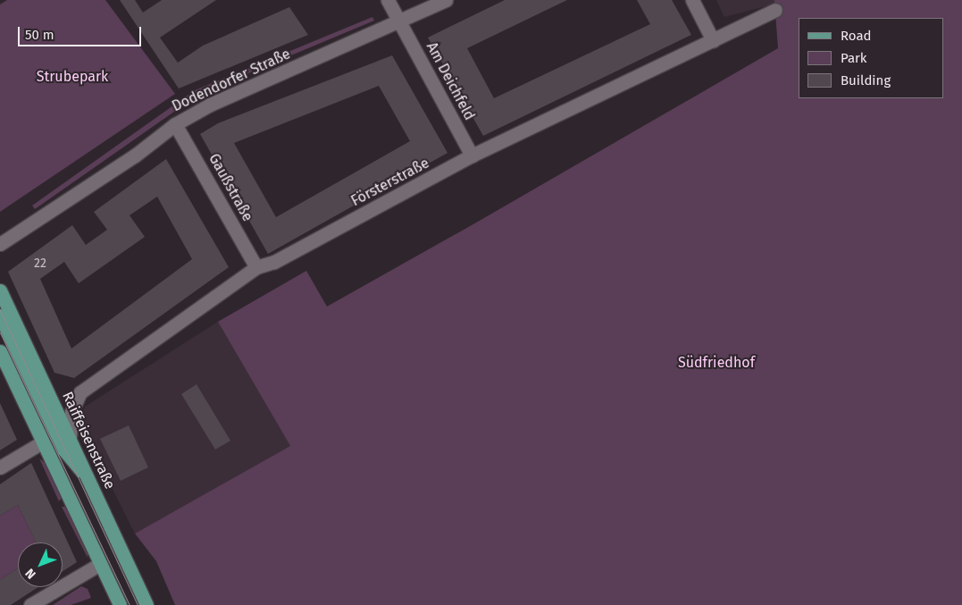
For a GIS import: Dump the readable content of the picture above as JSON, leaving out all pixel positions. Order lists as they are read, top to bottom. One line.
{"streets":{"main road":["Raiffeisenstraße"],"street":["Dodendorfer Straße","Am Deichfeld","Försterstraße","Gaußstraße"]},"crossings":[["Dodendorfer Straße","Am Deichfeld"],["Dodendorfer Straße","Gaußstraße"],["Am Deichfeld","Försterstraße"],["Försterstraße","Gaußstraße"],["Försterstraße","Raiffeisenstraße"]],"parks":["Strubepark","Südfriedhof"],"house_numbers":["22"],"legend":["Road","Park","Building"],"scale_bar":"50 m","north":"bottom left"}
